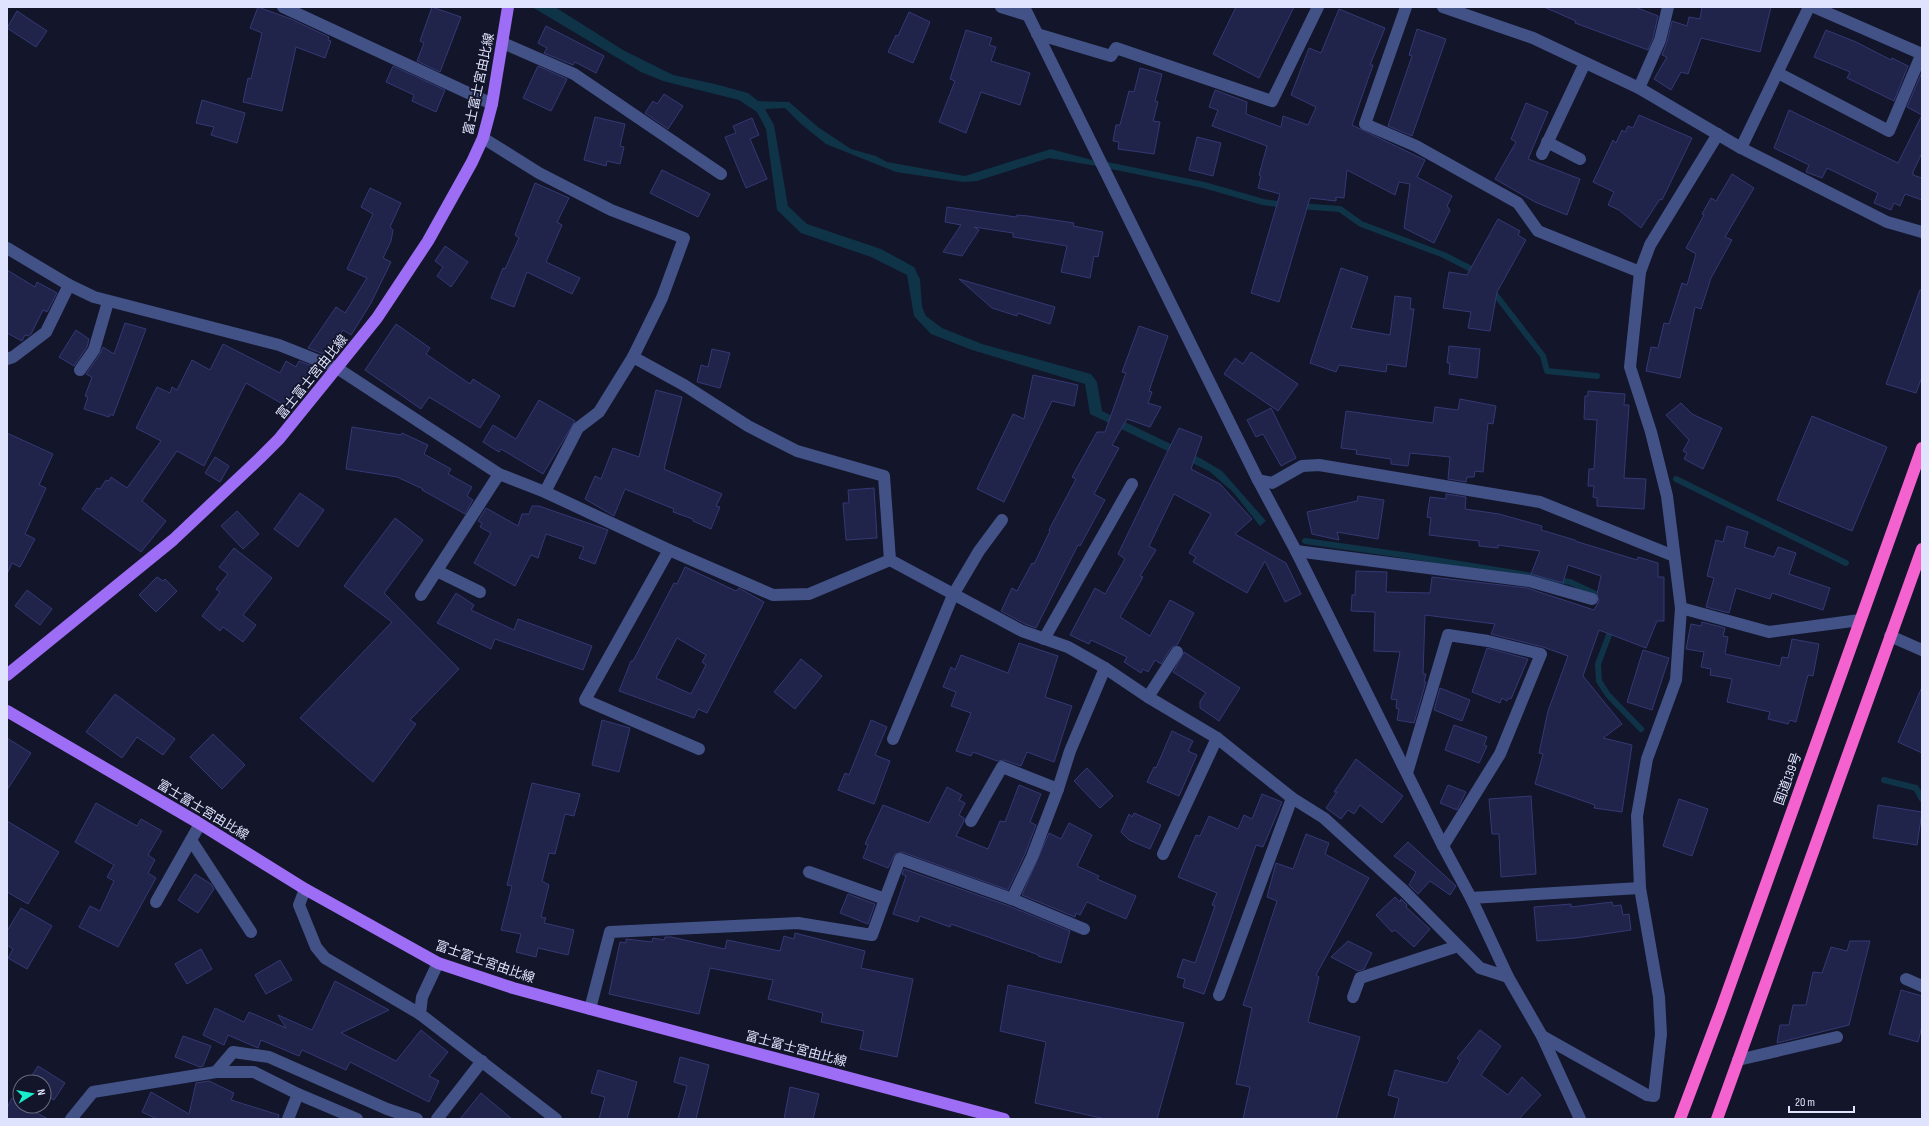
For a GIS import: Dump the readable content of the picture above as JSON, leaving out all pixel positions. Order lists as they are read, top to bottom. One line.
{"streets":{"highway":["国道139号"],"main road":["富士富士宮由比線"]},"scale_bar":"20 m","north":"right"}
